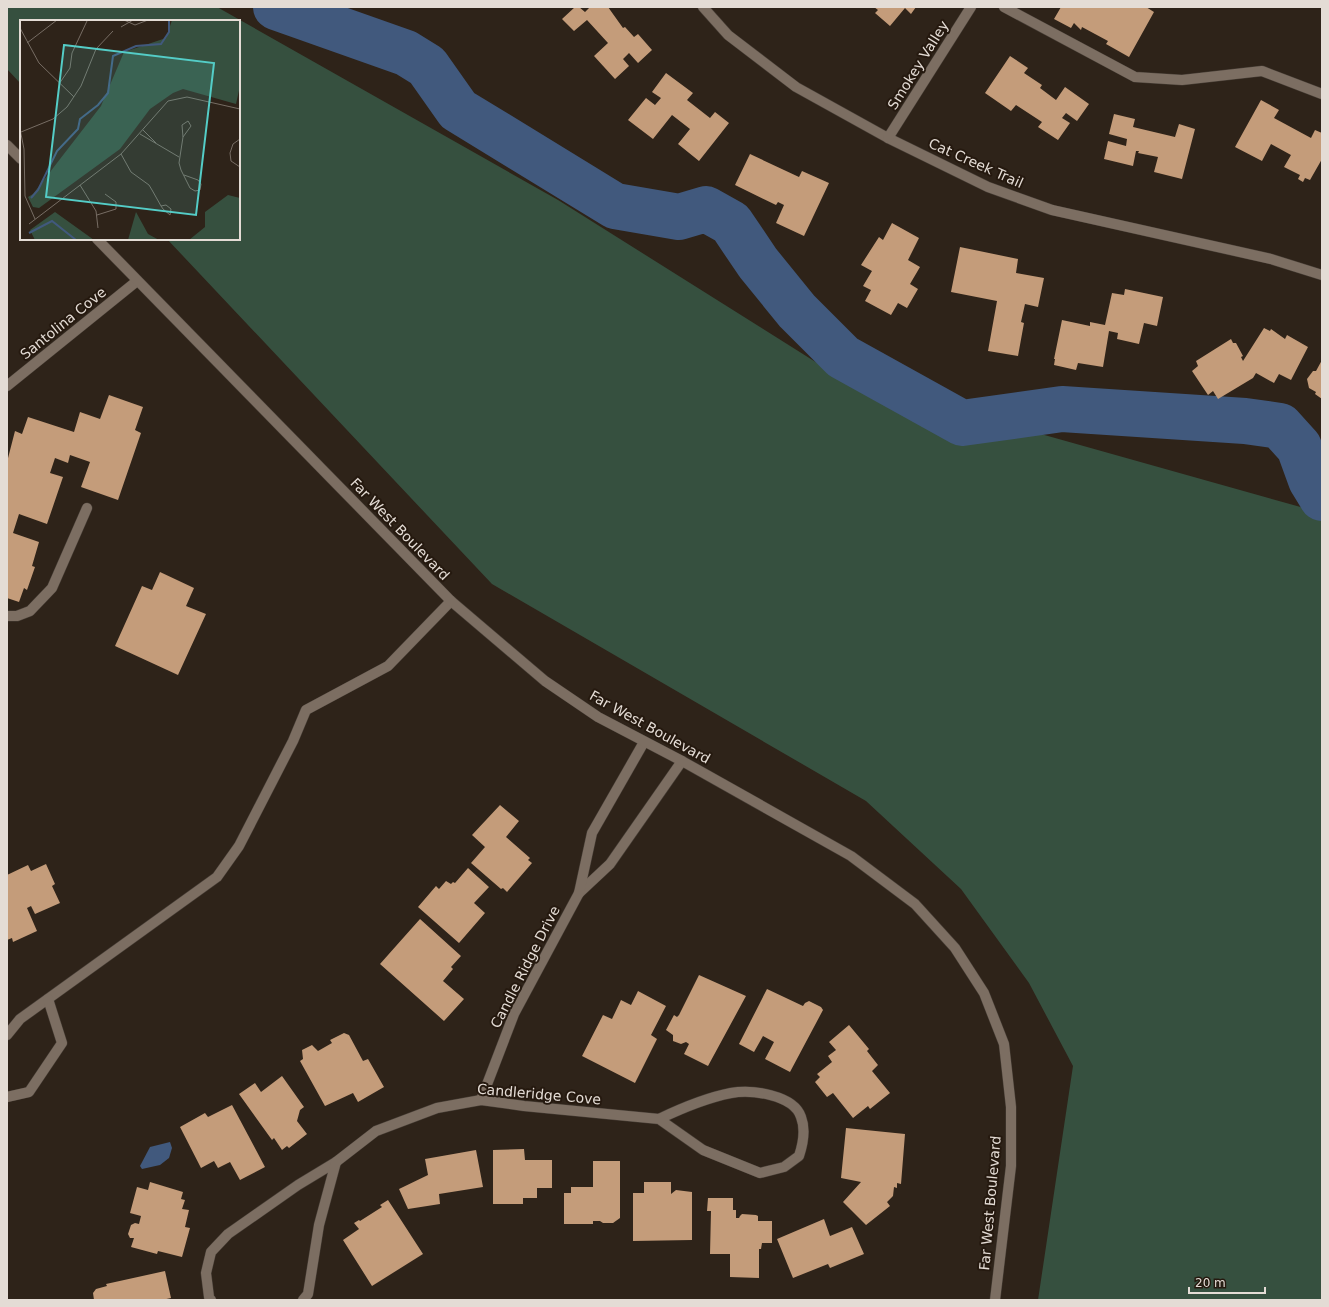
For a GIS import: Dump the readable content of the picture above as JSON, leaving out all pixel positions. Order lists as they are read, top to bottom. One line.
{"streets":{"street":["Smokey Valley","Cat Creek Trail","Santolina Cove","Far West Boulevard","Candle Ridge Drive","Candleridge Cove"]},"crossings":[["Smokey Valley","Cat Creek Trail"],["Santolina Cove","Far West Boulevard"],["Far West Boulevard","Candle Ridge Drive"],["Candle Ridge Drive","Candleridge Cove"]],"scale_bar":"20 m"}
